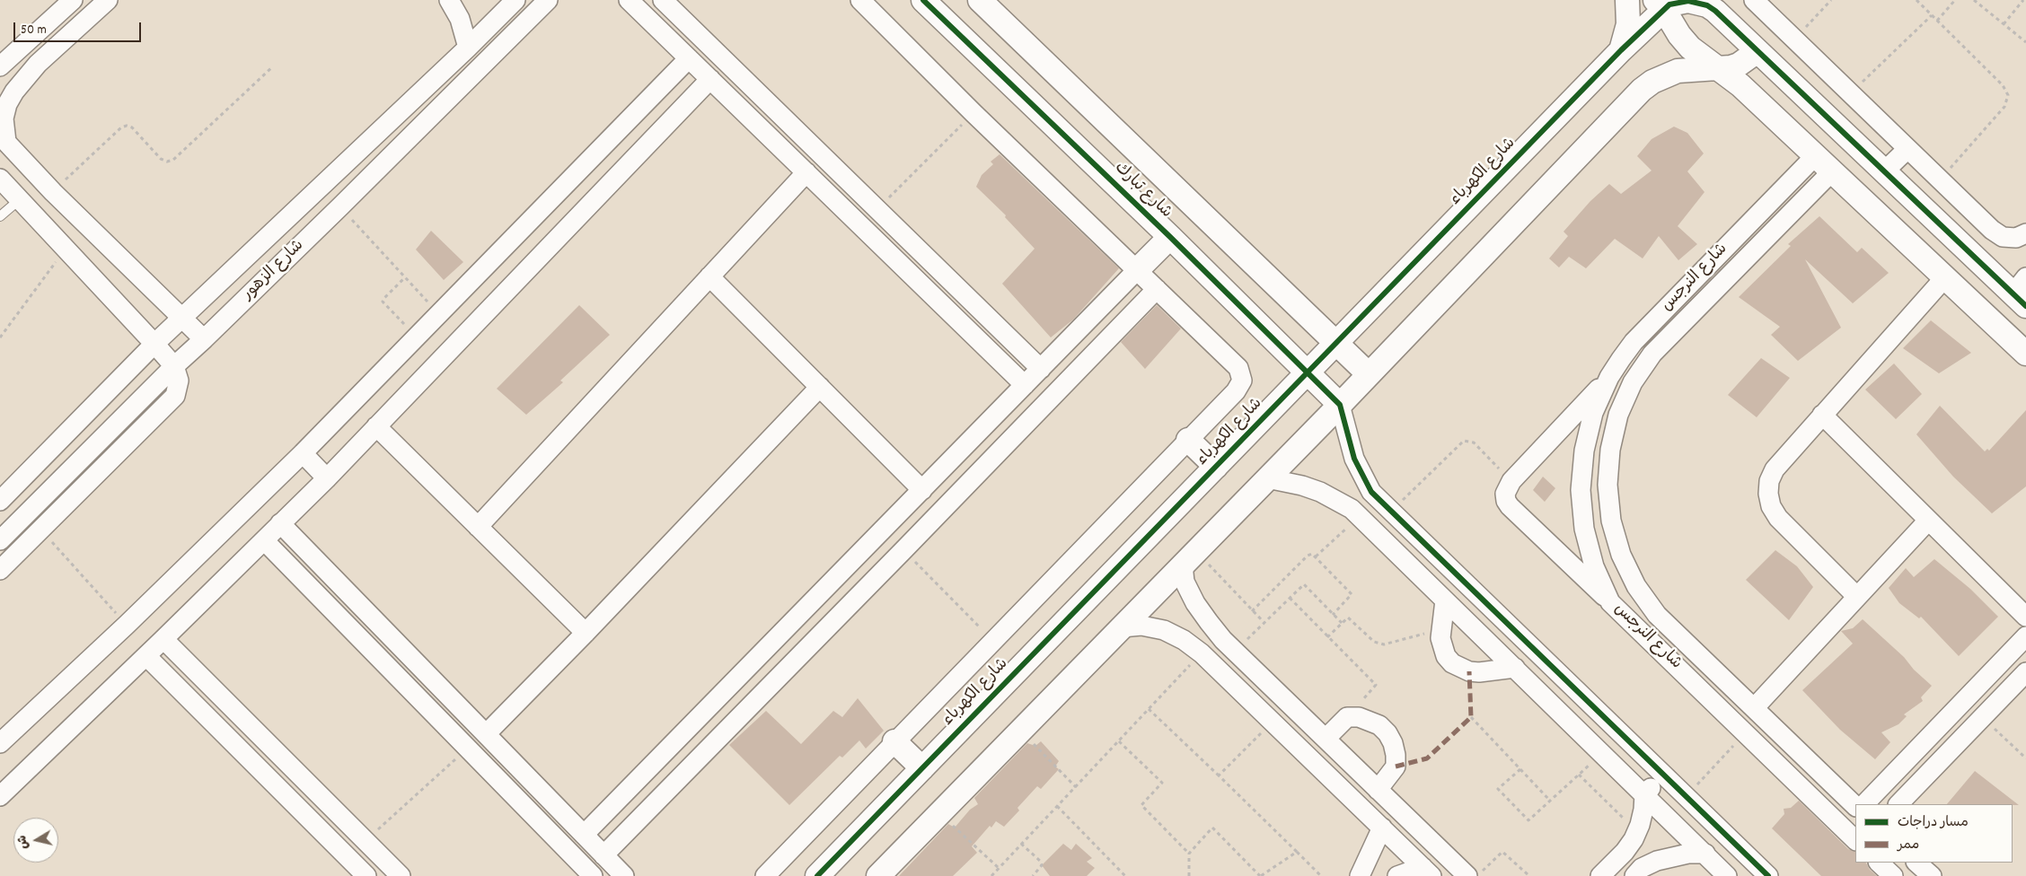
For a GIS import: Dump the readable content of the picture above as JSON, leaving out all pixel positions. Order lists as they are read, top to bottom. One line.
{"streets":{"street":["شارع الكهرباء","شارع تبارك","شارع الزهور","شارع النرجس"]},"crossings":[["شارع الكهرباء","شارع تبارك"]],"legend":["مسار دراجات","ممر"],"scale_bar":"50 m","north":"left"}
